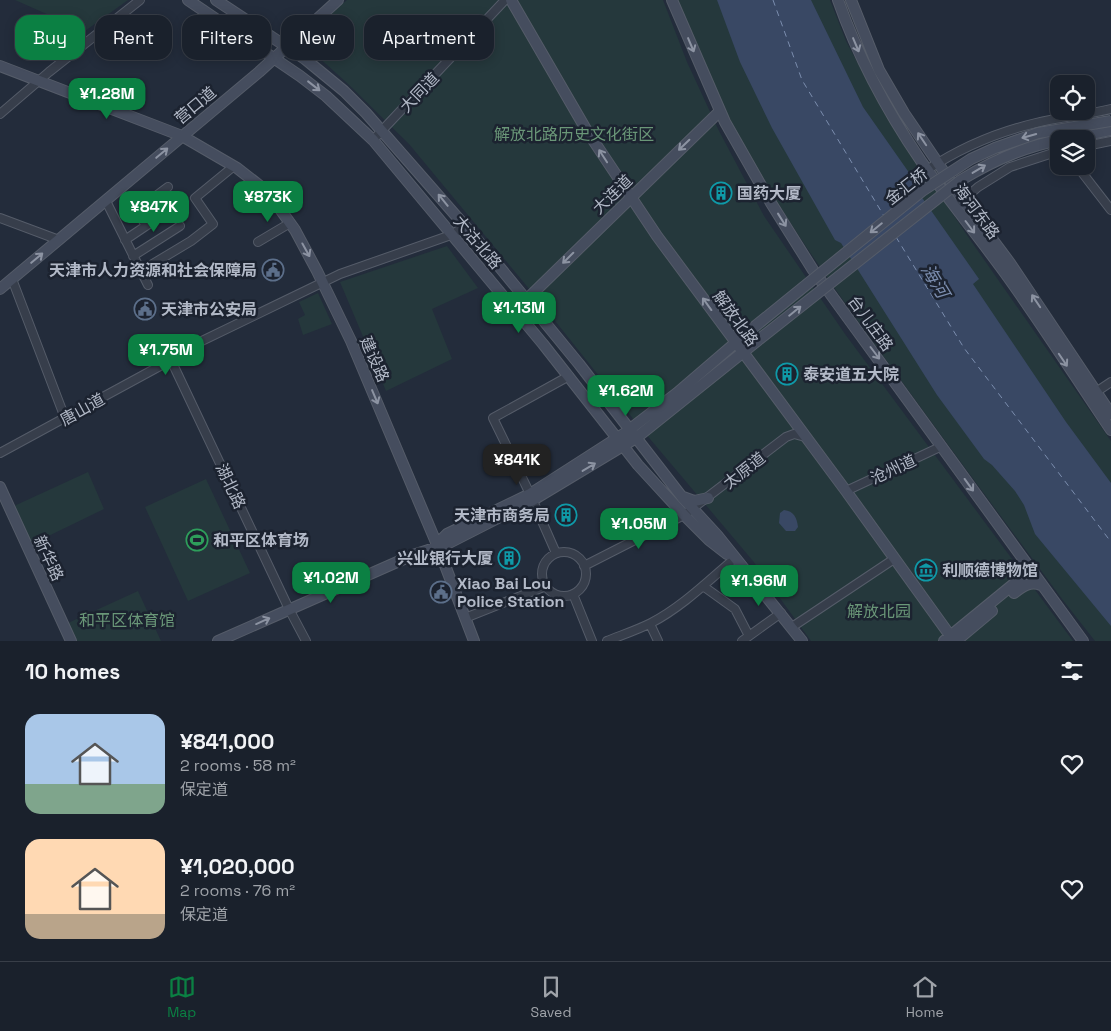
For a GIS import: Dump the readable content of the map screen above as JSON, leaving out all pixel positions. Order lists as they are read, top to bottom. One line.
{"streets":{"street":["大同道","营口道","金汇桥","大连道","海河东路","大沽北路","解放北路","台儿庄路","建设路","唐山道","沧州道","太原道","湖北路","新华路"]},"crossings":[["大同道","大沽北路"],["营口道","大沽北路"],["营口道","建设路"],["金汇桥","解放北路"],["大连道","大沽北路"],["大连道","解放北路"],["大连道","台儿庄路"],["大沽北路","唐山道"],["大沽北路","太原道"],["解放北路","沧州道"],["解放北路","太原道"],["台儿庄路","沧州道"],["建设路","唐山道"],["唐山道","湖北路"]],"one_way":["大连道","解放北路","台儿庄路","建设路"],"water":["海河"],"parks":["解放北路历史文化街区","解放北园","和平区体育馆"],"places":{"building":["国药大厦","泰安道五大院","天津市商务局","兴业银行大厦"],"public building":["天津市人力资源和社会保障局","天津市公安局","Xiao Bai Lou Police Station"],"sports":["和平区体育场"],"museum":["利顺德博物馆"]},"page":{"chip":["Buy","Rent","Filters","New","Apartment"],"price":["¥1.28M","¥873K","¥847K","¥1.13M","¥1.75M","¥1.62M","¥841K","¥1.05M","¥1.02M","¥1.96M"],"heading":"10 homes","list":[{"name":"¥841,000","note":"2 rooms · 58 m² · 保定道"},{"name":"¥1,020,000","note":"2 rooms · 76 m² · 保定道"}],"tabs":["Map","Saved","Home"]}}
